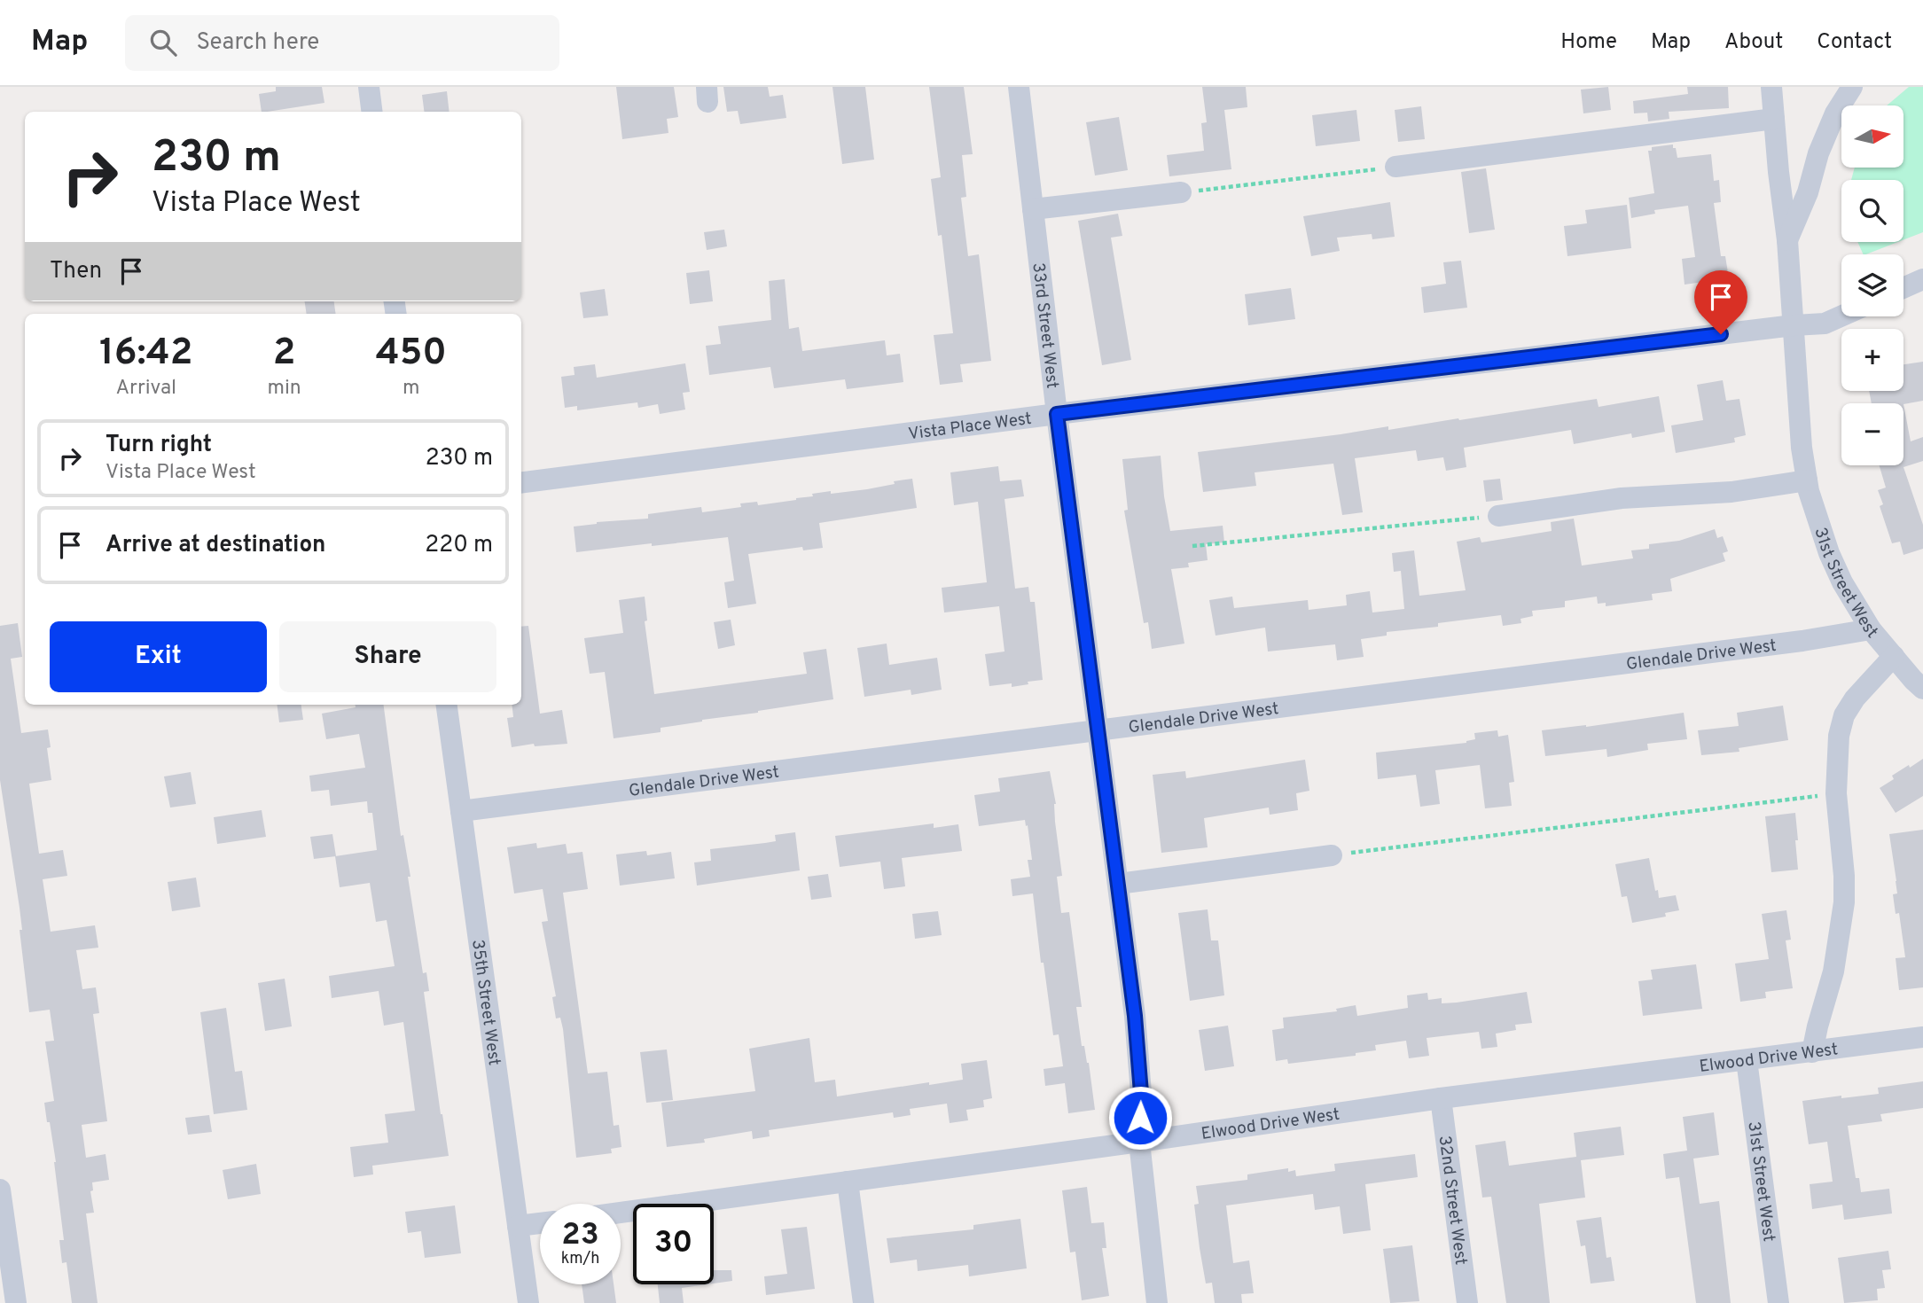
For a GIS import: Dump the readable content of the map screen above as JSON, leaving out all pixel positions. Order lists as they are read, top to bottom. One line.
{"streets":{"street":["33rd Street West","Vista Place West","31st Street West","Glendale Drive West","35th Street West","Elwood Drive West","32nd Street West"]},"crossings":[["33rd Street West","Vista Place West"],["33rd Street West","Glendale Drive West"],["33rd Street West","Elwood Drive West"],["Vista Place West","31st Street West"],["31st Street West","Glendale Drive West"],["31st Street West","Elwood Drive West"],["Glendale Drive West","35th Street West"],["Elwood Drive West","32nd Street West"]],"north":"right","page":{"header":"Map","search":"Search here","nav":["Home","Map","About","Contact"],"map_buttons":["+","−"],"turn":["230 m","Vista Place West"],"then":"Then","eta":["16:42","Arrival","2","min","450","m"],"list":[{"name":"Turn right","note":"Vista Place West","value":"230 m"},{"name":"Arrive at destination","value":"220 m"}],"buttons":["Exit","Share"],"speed":"23 km/h","limit":"30"}}
